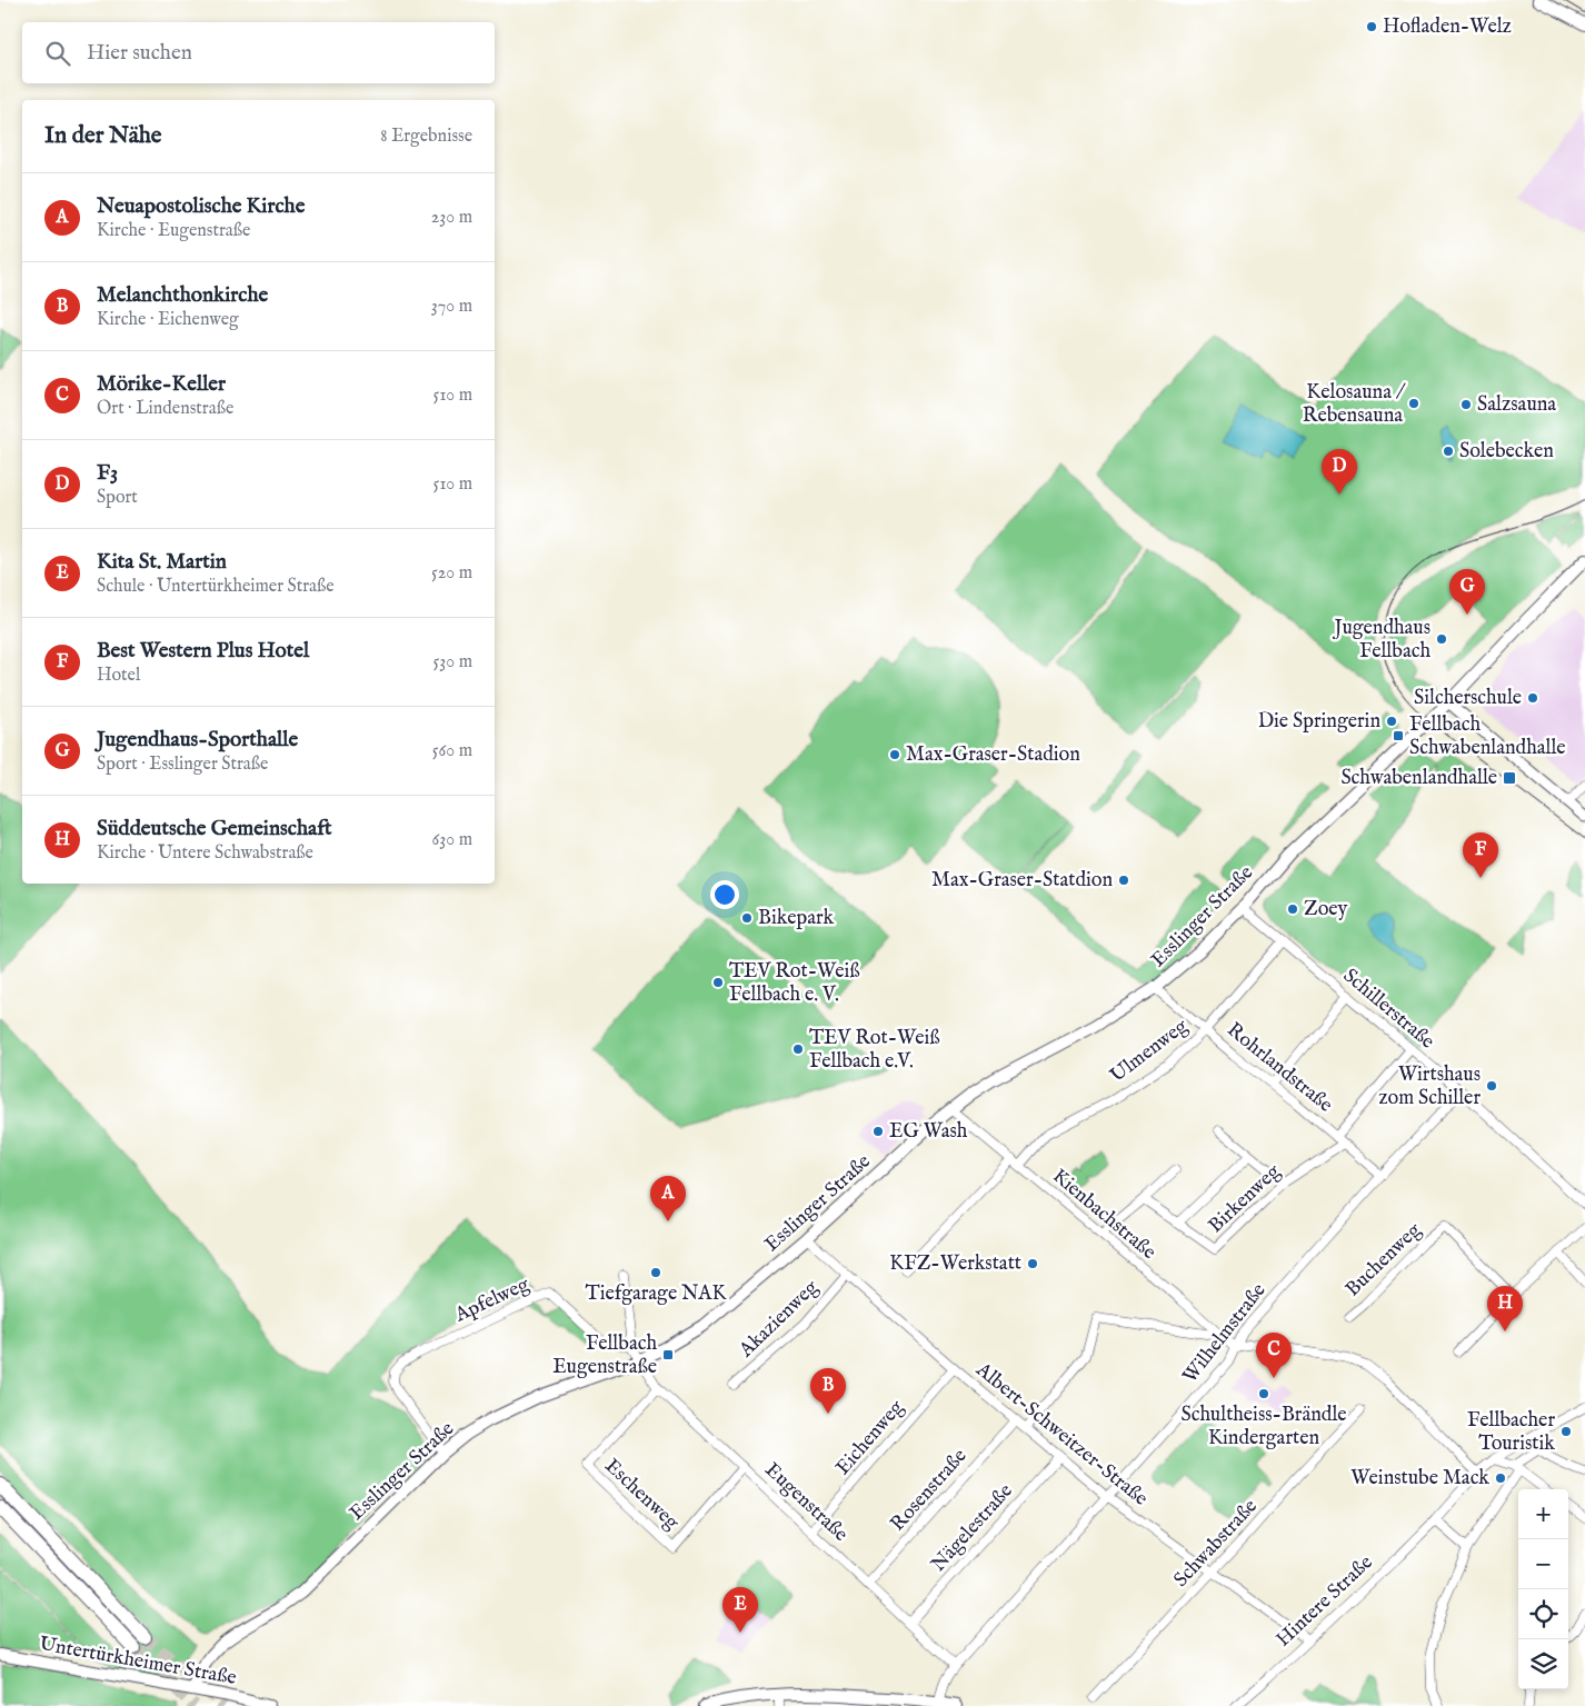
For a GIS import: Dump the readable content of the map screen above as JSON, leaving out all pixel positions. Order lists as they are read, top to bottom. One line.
{"streets":{"main road":["Esslinger Straße","Untertürkheimer Straße"],"street":["Schillerstraße","Ulmenweg","Rohrlandstraße","Birkenweg","Kienbachstraße","Buchenweg","Apfelweg","Akazienweg","Wilhelmstraße","Albert-Schweitzer-Straße","Eichenweg","Rosenstraße","Eschenweg","Eugenstraße","Nägelestraße","Schwabstraße","Hintere Straße"]},"crossings":[["Esslinger Straße","Schillerstraße"],["Esslinger Straße","Rohrlandstraße"],["Esslinger Straße","Kienbachstraße"],["Esslinger Straße","Apfelweg"],["Esslinger Straße","Albert-Schweitzer-Straße"],["Esslinger Straße","Eugenstraße"],["Esslinger Straße","Untertürkheimer Straße"],["Schillerstraße","Ulmenweg"],["Schillerstraße","Birkenweg"],["Schillerstraße","Wilhelmstraße"],["Ulmenweg","Rohrlandstraße"],["Ulmenweg","Kienbachstraße"],["Rohrlandstraße","Birkenweg"],["Rohrlandstraße","Wilhelmstraße"],["Kienbachstraße","Wilhelmstraße"],["Akazienweg","Albert-Schweitzer-Straße"],["Wilhelmstraße","Albert-Schweitzer-Straße"],["Wilhelmstraße","Eugenstraße"],["Albert-Schweitzer-Straße","Eichenweg"],["Albert-Schweitzer-Straße","Rosenstraße"],["Albert-Schweitzer-Straße","Nägelestraße"],["Albert-Schweitzer-Straße","Schwabstraße"],["Albert-Schweitzer-Straße","Hintere Straße"],["Eichenweg","Eugenstraße"],["Rosenstraße","Eugenstraße"],["Eschenweg","Eugenstraße"],["Eugenstraße","Nägelestraße"]],"places":{"other":["Hofladen-Welz","Kelosauna / Rebensauna","Salzsauna","Solebecken","Jugendhaus Fellbach","Silcherschule","Die Springerin","Max-Graser-Stadion","Max-Graser-Statdion","Zoey","Bikepark","TEV Rot-Weiß Fellbach e. V.","TEV Rot-Weiß Fellbach e.V.","Wirtshaus zom Schiller","EG Wash","KFZ-Werkstatt","Tiefgarage NAK","Schultheiss-Brändle Kindergarten","Fellbacher Touristik","Weinstube Mack"],"transit":["Fellbach Schwabenlandhalle","Schwabenlandhalle","Fellbach Eugenstraße"]},"page":{"search":"Hier suchen","heading":["In der Nähe","8 Ergebnisse"],"list":[{"mark":"A","name":"Neuapostolische Kirche","note":"Kirche · Eugenstraße","value":"230 m"},{"mark":"B","name":"Melanchthonkirche","note":"Kirche · Eichenweg","value":"370 m"},{"mark":"C","name":"Mörike-Keller","note":"Ort · Lindenstraße","value":"510 m"},{"mark":"D","name":"F3","note":"Sport","value":"510 m"},{"mark":"E","name":"Kita St. Martin","note":"Schule · Untertürkheimer Straße","value":"520 m"},{"mark":"F","name":"Best Western Plus Hotel","note":"Hotel","value":"530 m"},{"mark":"G","name":"Jugendhaus-Sporthalle","note":"Sport · Esslinger Straße","value":"560 m"},{"mark":"H","name":"Süddeutsche Gemeinschaft","note":"Kirche · Untere Schwabstraße","value":"630 m"}],"pins":["D","G","F","A","H","C","B","E"],"map_buttons":["+","−"]}}
